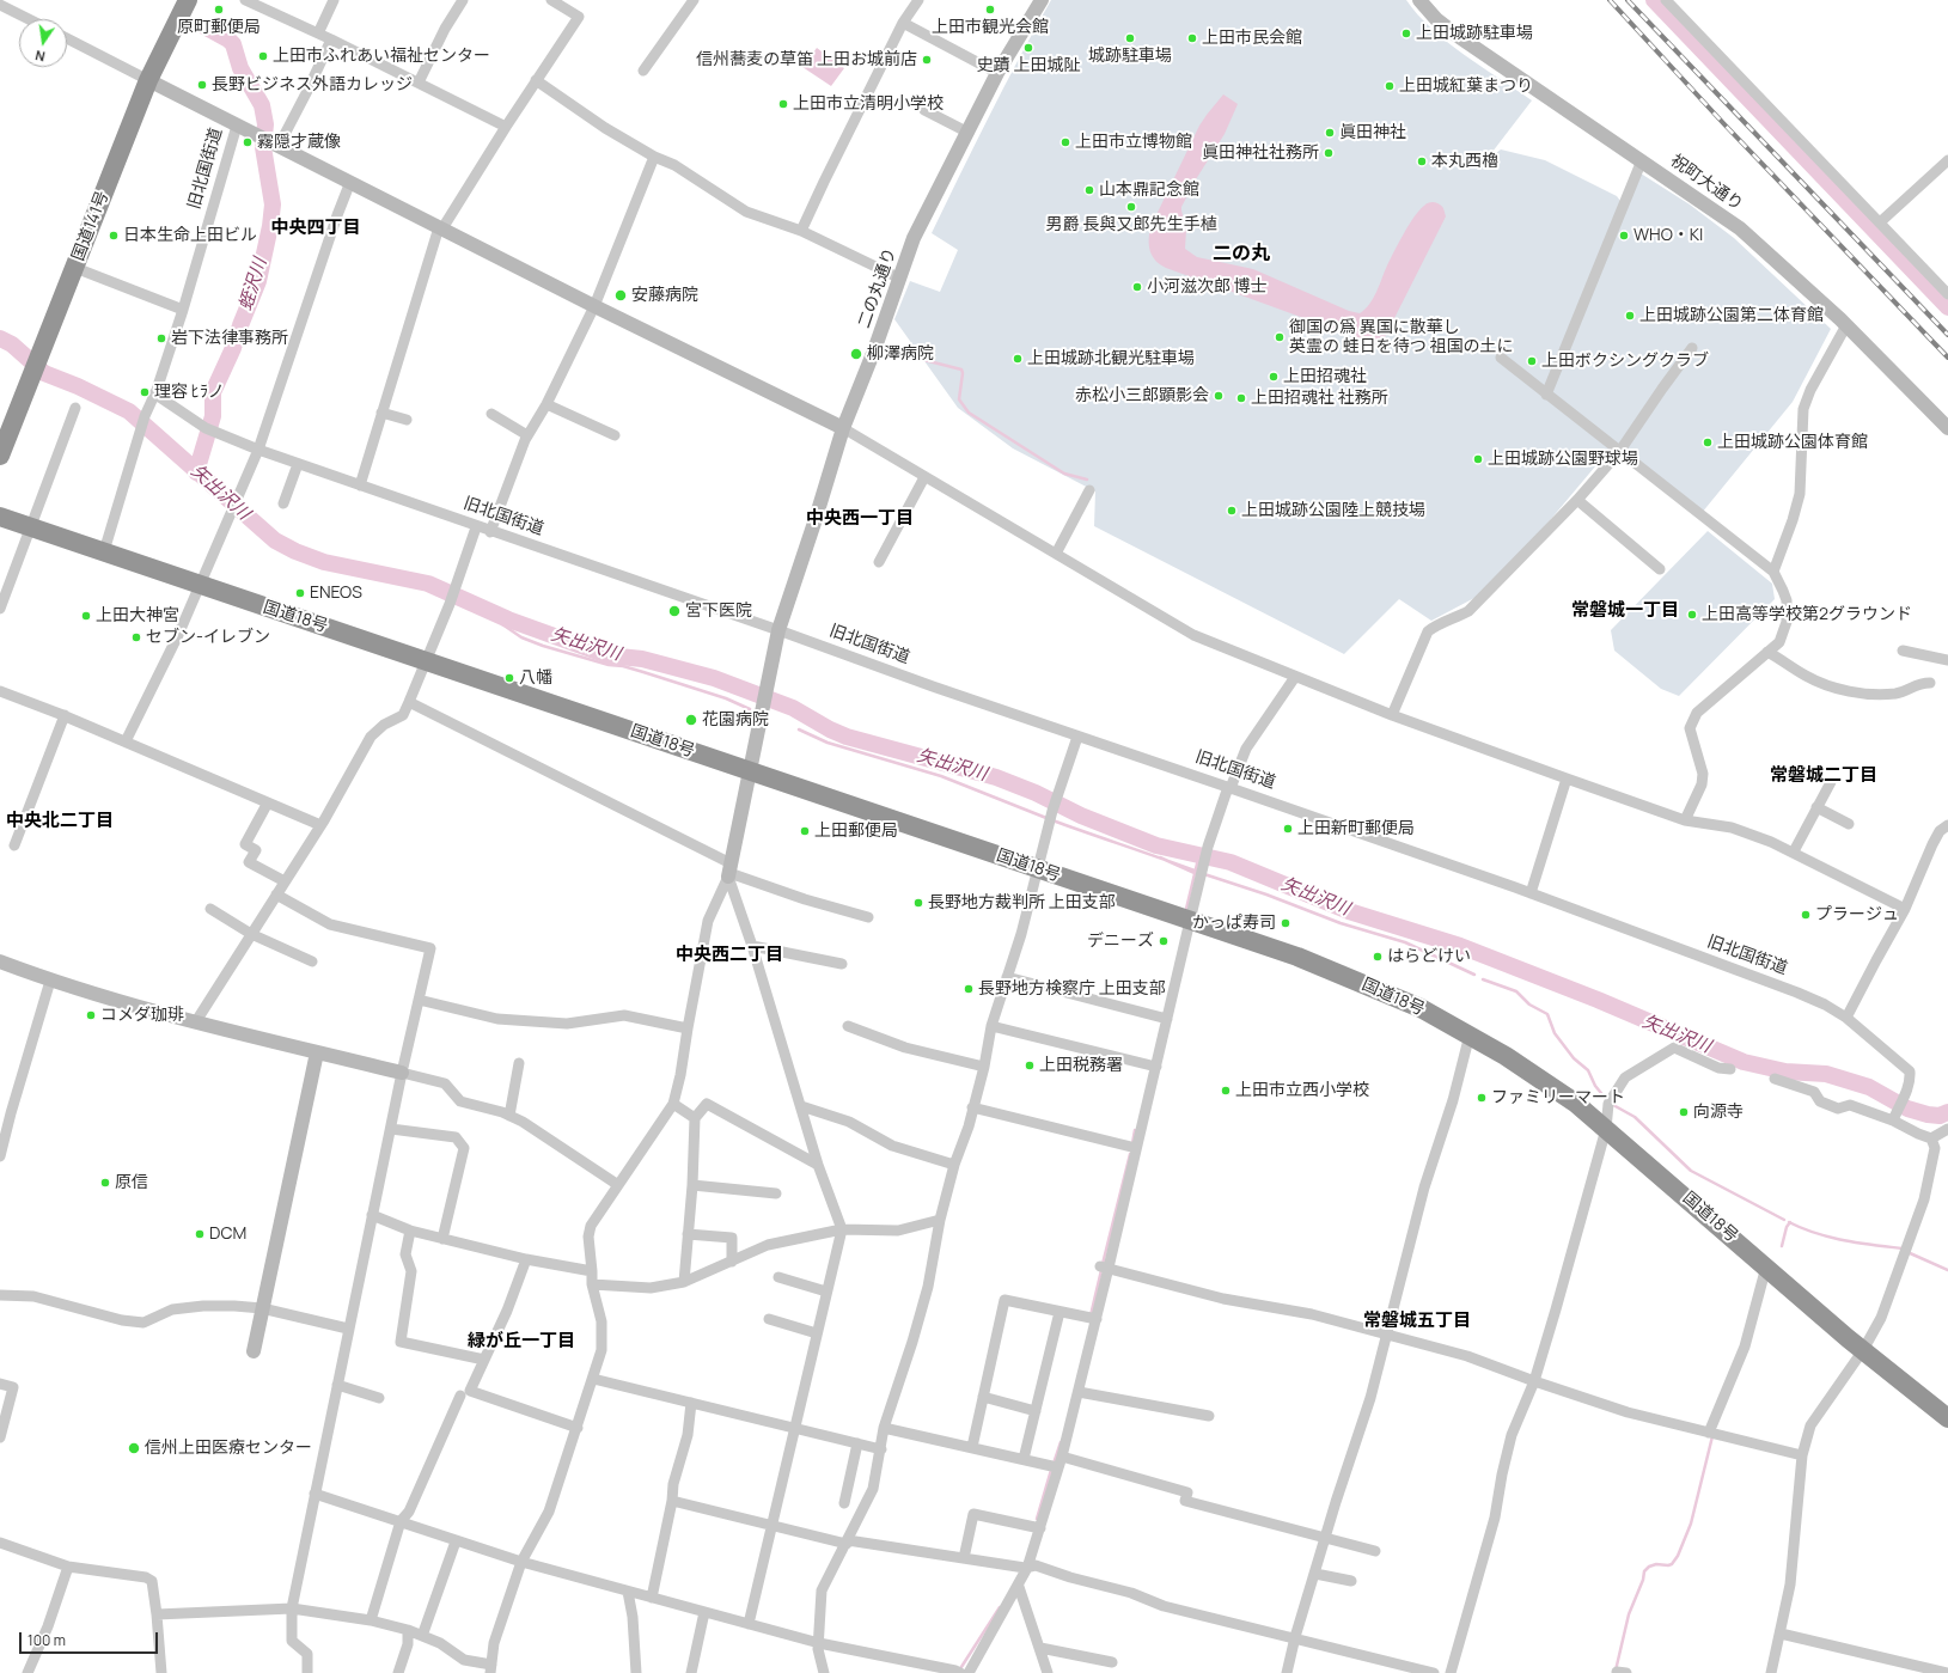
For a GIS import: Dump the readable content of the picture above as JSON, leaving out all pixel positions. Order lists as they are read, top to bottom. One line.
{"streets":{"highway":["国道141号","国道18号"],"street":["旧北国街道","祝町大通り","二の丸通り"]},"crossings":[["旧北国街道","国道141号"],["旧北国街道","二の丸通り"],["二の丸通り","国道18号"]],"districts":["中央四丁目","二の丸","中央西一丁目","常磐城一丁目","常磐城二丁目","中央北二丁目","中央西二丁目","常磐城五丁目","緑が丘一丁目"],"water":["蛭沢川","矢出沢川"],"places":["原町郵便局","上田市観光会館","上田城跡駐車場","城跡駐車場","上田市民会館","史蹟 上田城阯","上田市ふれあい福祉センター","信州蕎麦の草笛 上田お城前店","長野ビジネス外語カレッジ","上田城紅葉まつり","上田市立清明小学校","眞田神社","霧隠才蔵像","上田市立博物館","眞田神社社務所","本丸西櫓","山本鼎記念館","男爵 長與又郎先生手植","日本生命上田ビル","WHO・KI","小河滋次郎 博士","安藤病院","上田城跡公園第二体育館","御国の爲 異国に散華し 英霊の 蛙日を待つ 祖国の土に","岩下法律事務所","柳澤病院","上田城跡北観光駐車場","上田ボクシングクラブ","上田招魂社","理容 ﾋﾗノ","赤松小三郎顕影会","上田招魂社 社務所","上田城跡公園体育館","上田城跡公園野球場","上田城跡公園陸上競技場","ENEOS","宮下医院","上田高等学校第2グラウンド","上田大神宮","セブン-イレブン","八幡","花園病院","上田新町郵便局","上田郵便局","長野地方裁判所 上田支部","プラージュ","かっぱ寿司","デニーズ","はらどけい","長野地方検察庁 上田支部","コメダ珈琲","上田税務署","上田市立西小学校","ファミリーマート","向源寺","原信","DCM","信州上田医療センター"],"scale_bar":"100 m","north":"bottom"}
